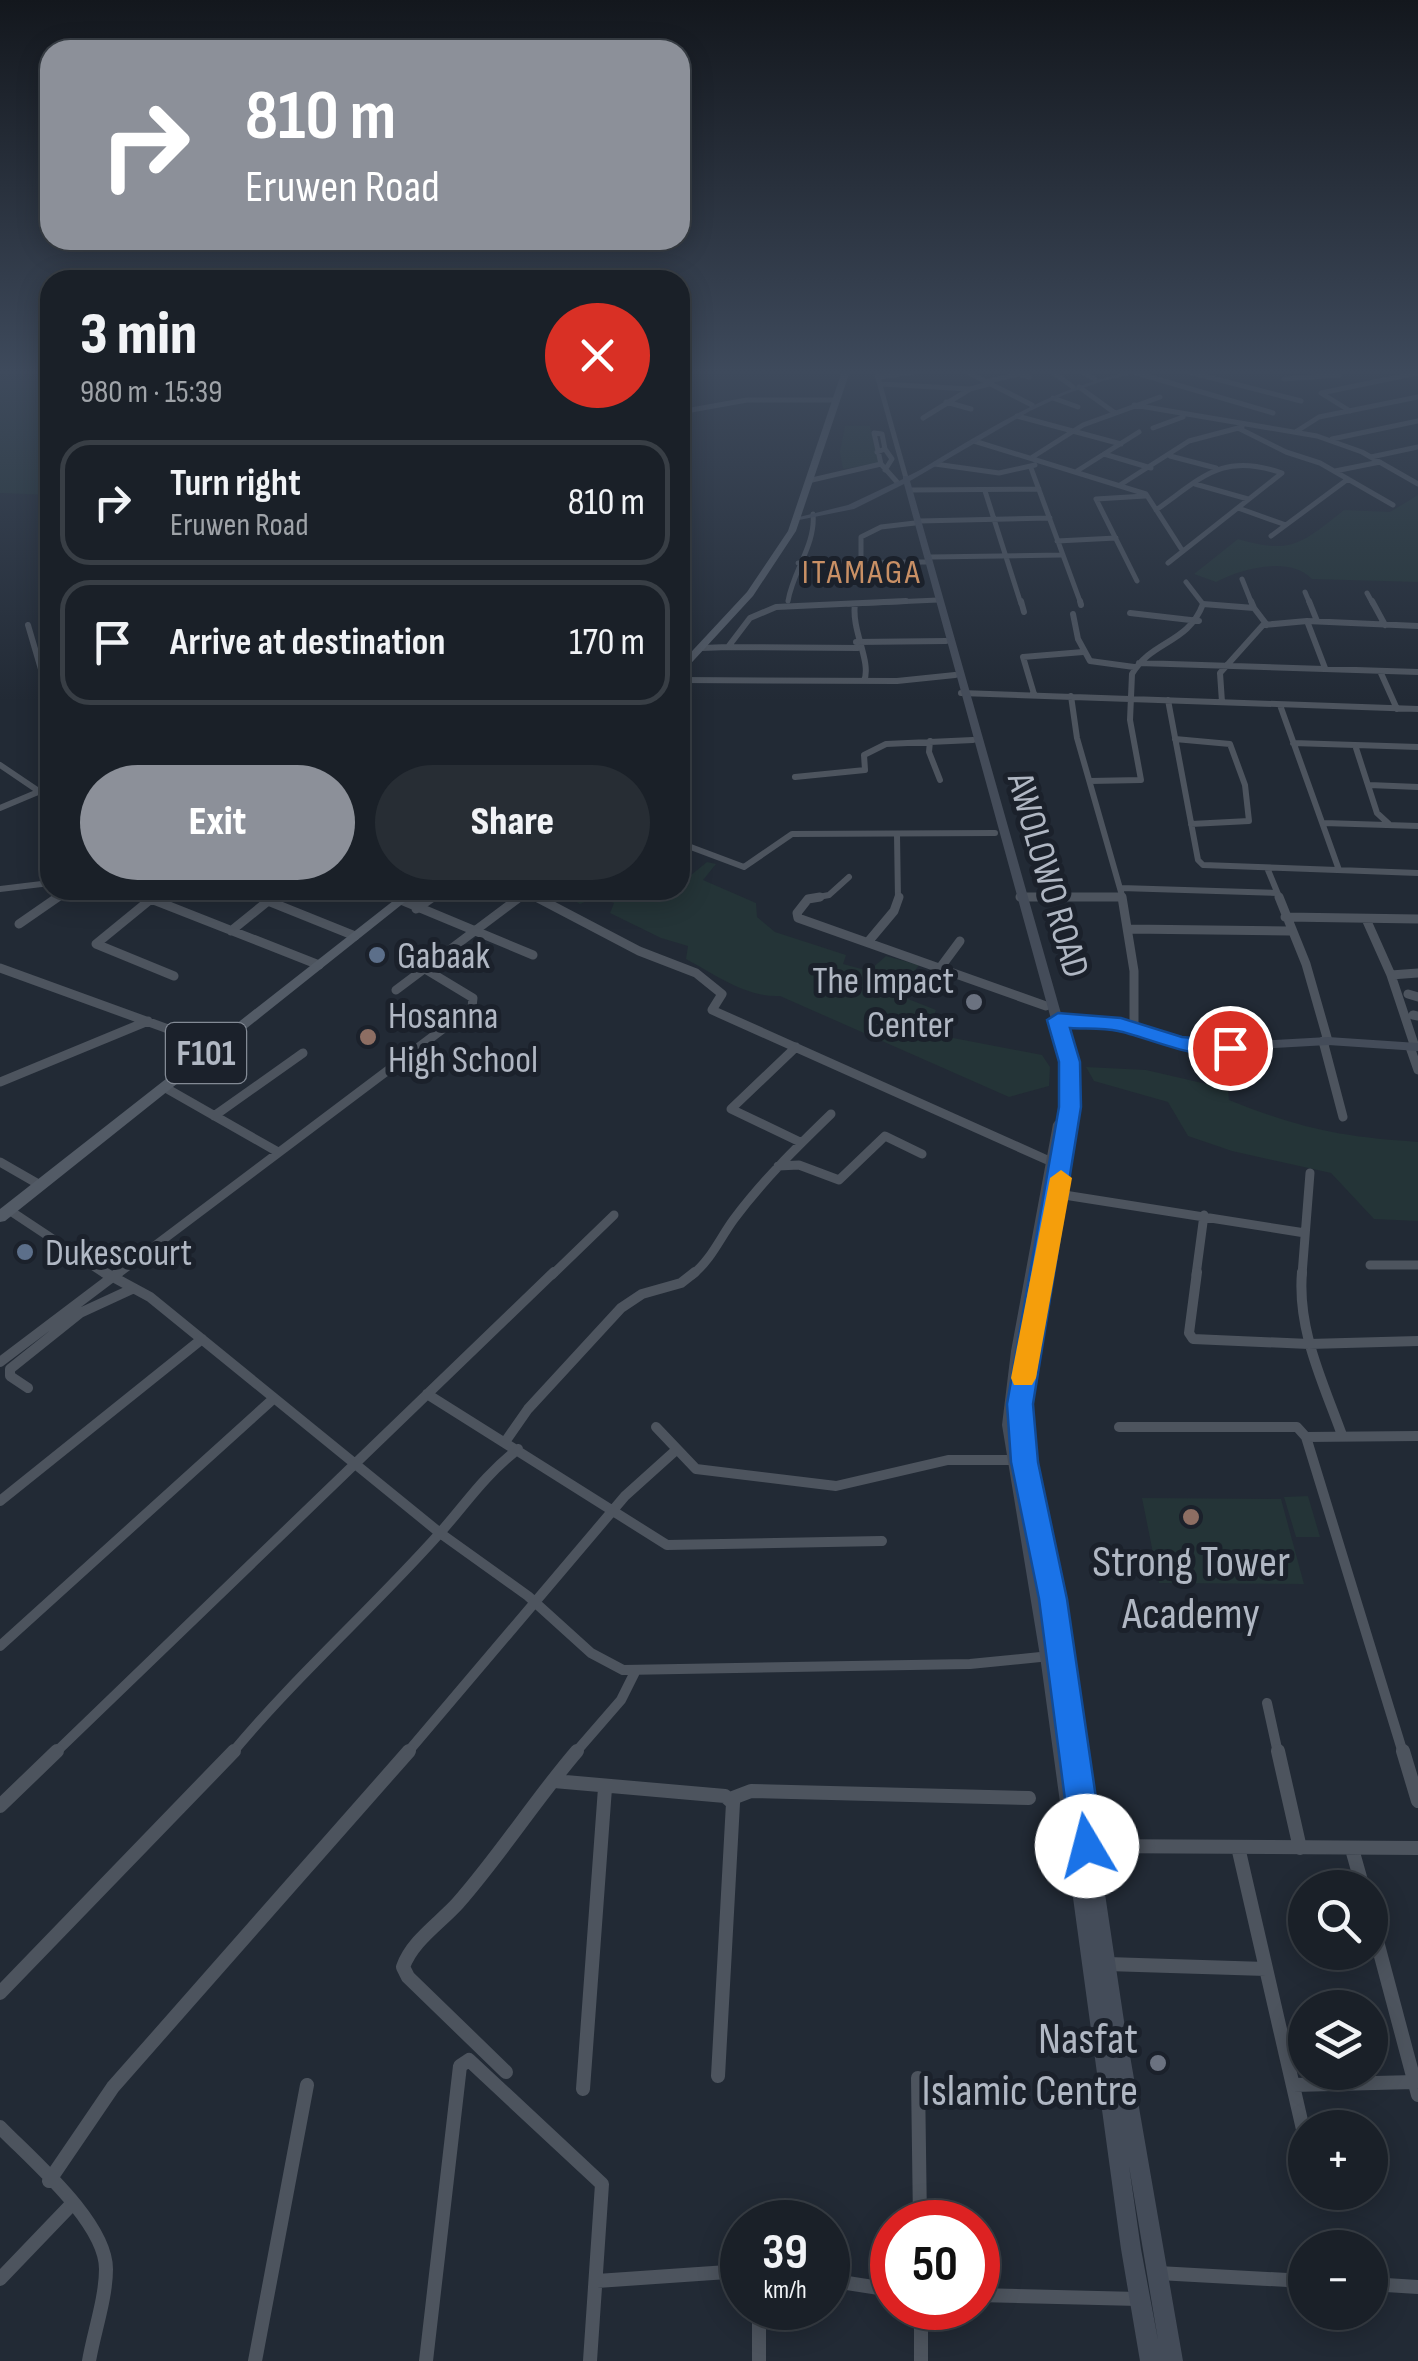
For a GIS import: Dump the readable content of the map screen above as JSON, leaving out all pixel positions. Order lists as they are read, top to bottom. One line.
{"streets":{"main road":["AWOLOWO ROAD","F101"]},"districts":["ITAMAGA"],"places":["Gabaak","The Impact Center","Hosanna High School","Dukescourt","Strong Tower Academy","Nasfat Islamic Centre"],"page":{"turn":["810 m","Eruwen Road"],"heading":["3 min","980 m · 15:39"],"list":[{"name":"Turn right","note":"Eruwen Road","value":"810 m"},{"name":"Arrive at destination","value":"170 m"}],"buttons":["Exit","Share"],"map_buttons":["+","−"],"speed":"39 km/h","limit":"50"}}
